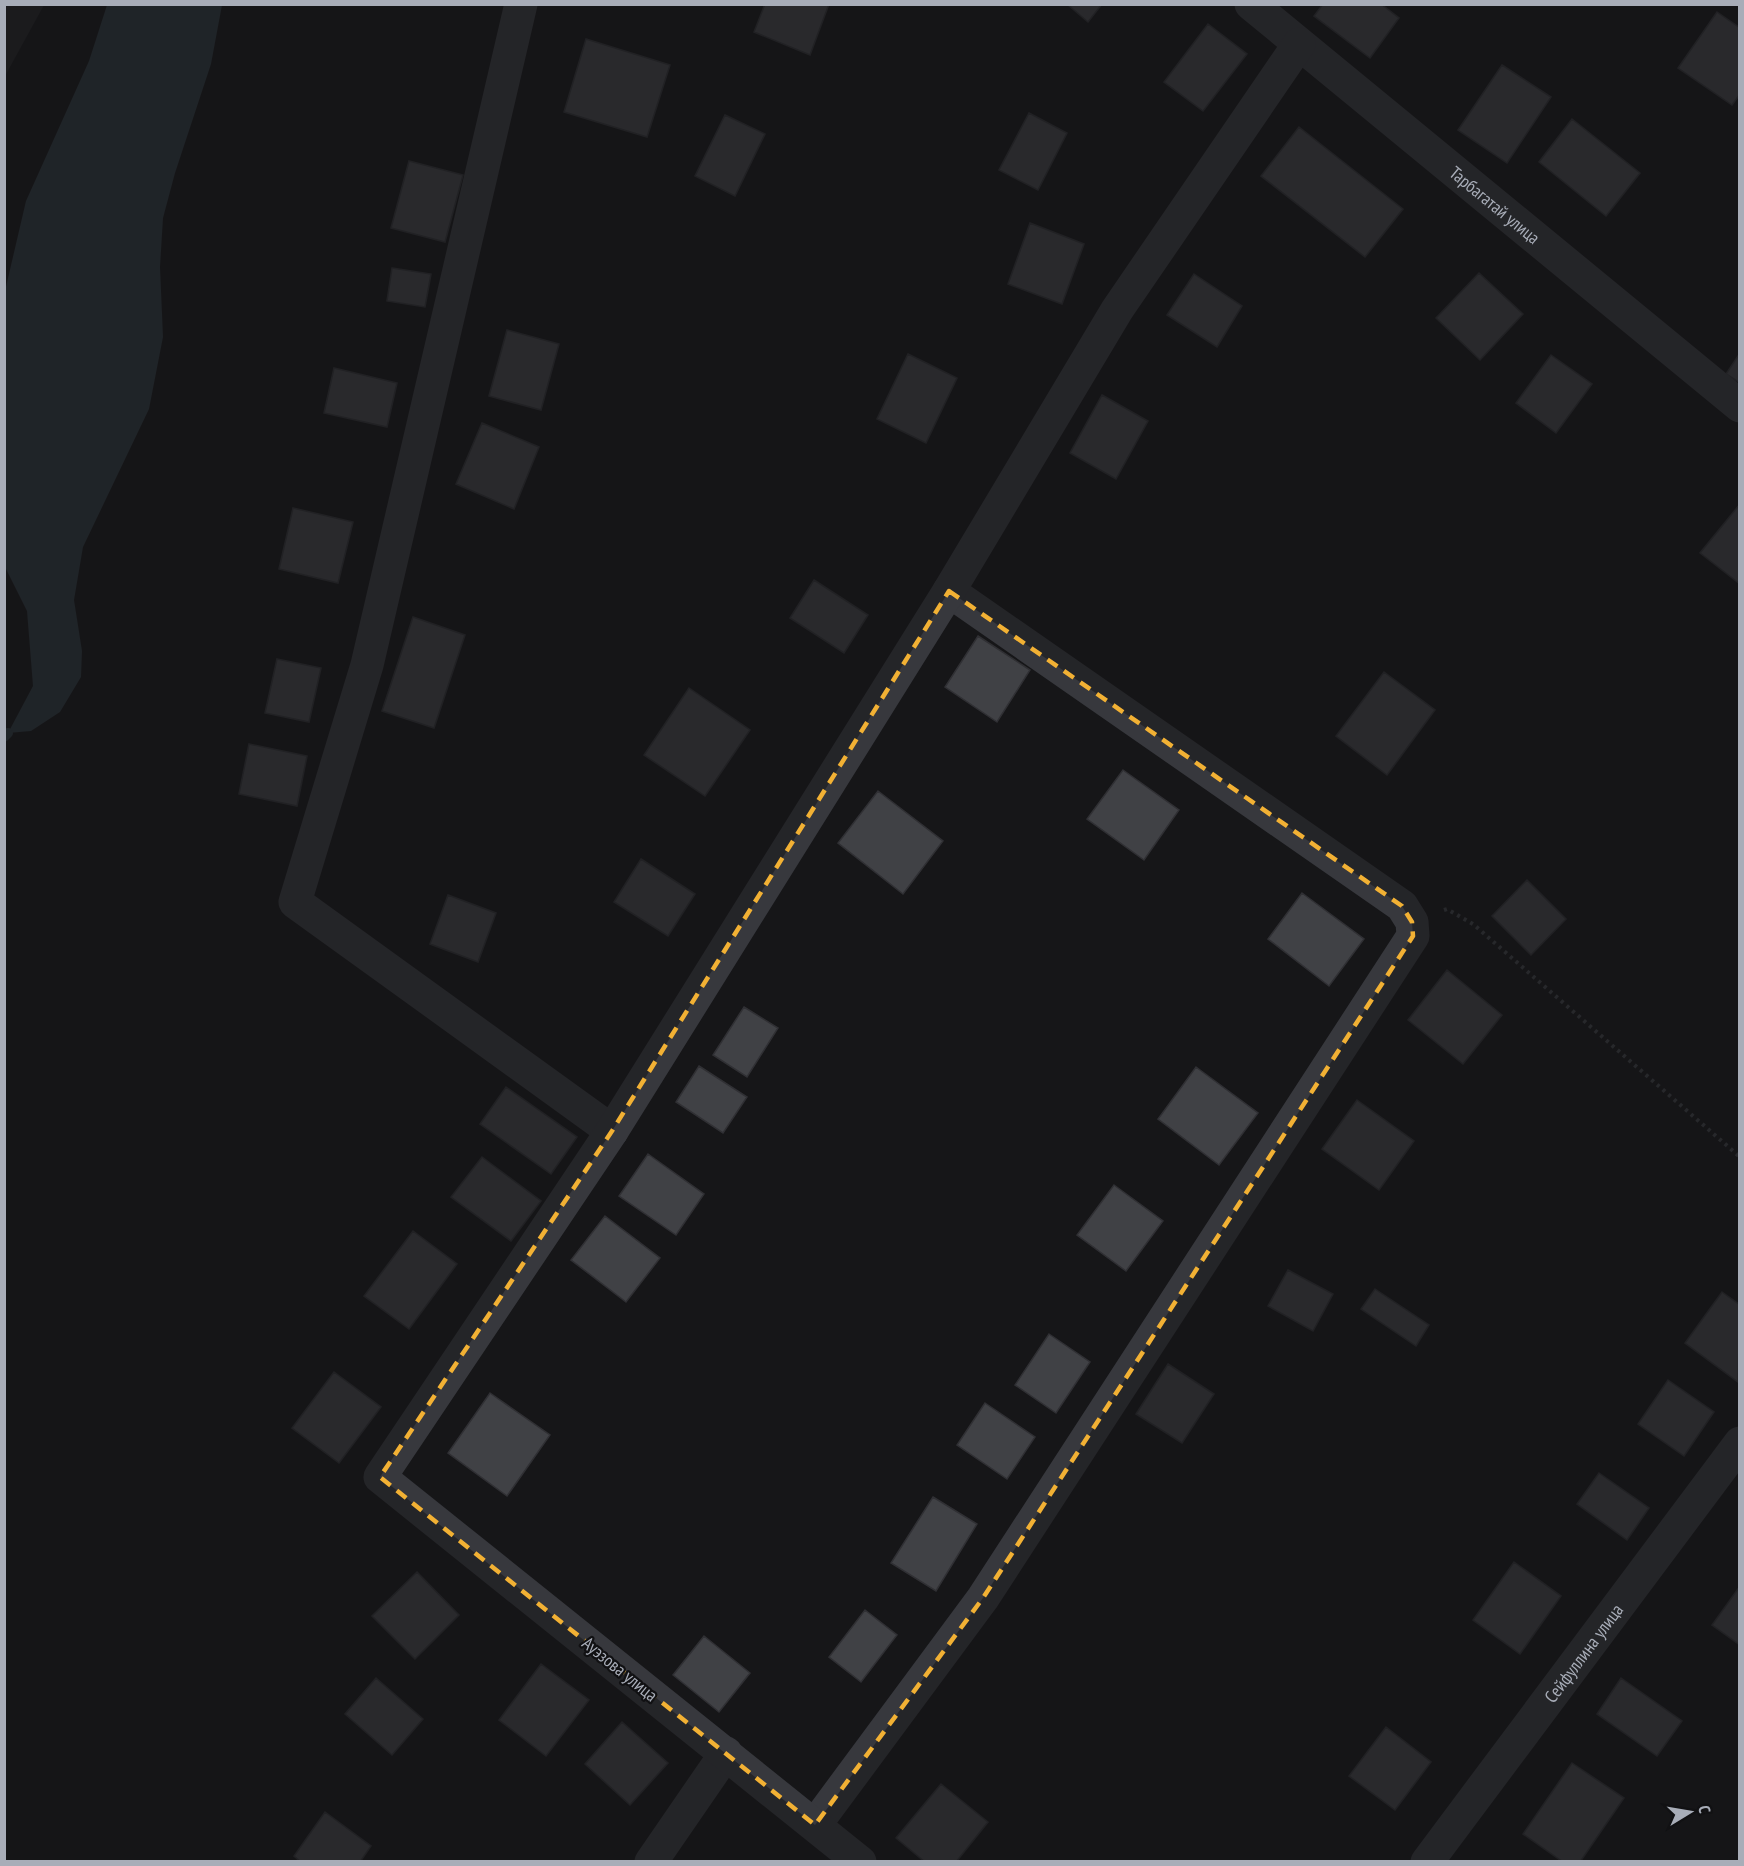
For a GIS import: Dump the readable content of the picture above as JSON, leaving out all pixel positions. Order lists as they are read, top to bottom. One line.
{"streets":{"street":["Тарбагатай улица","Сейфуллина улица","Ауэзова улица"]},"north":"right"}
